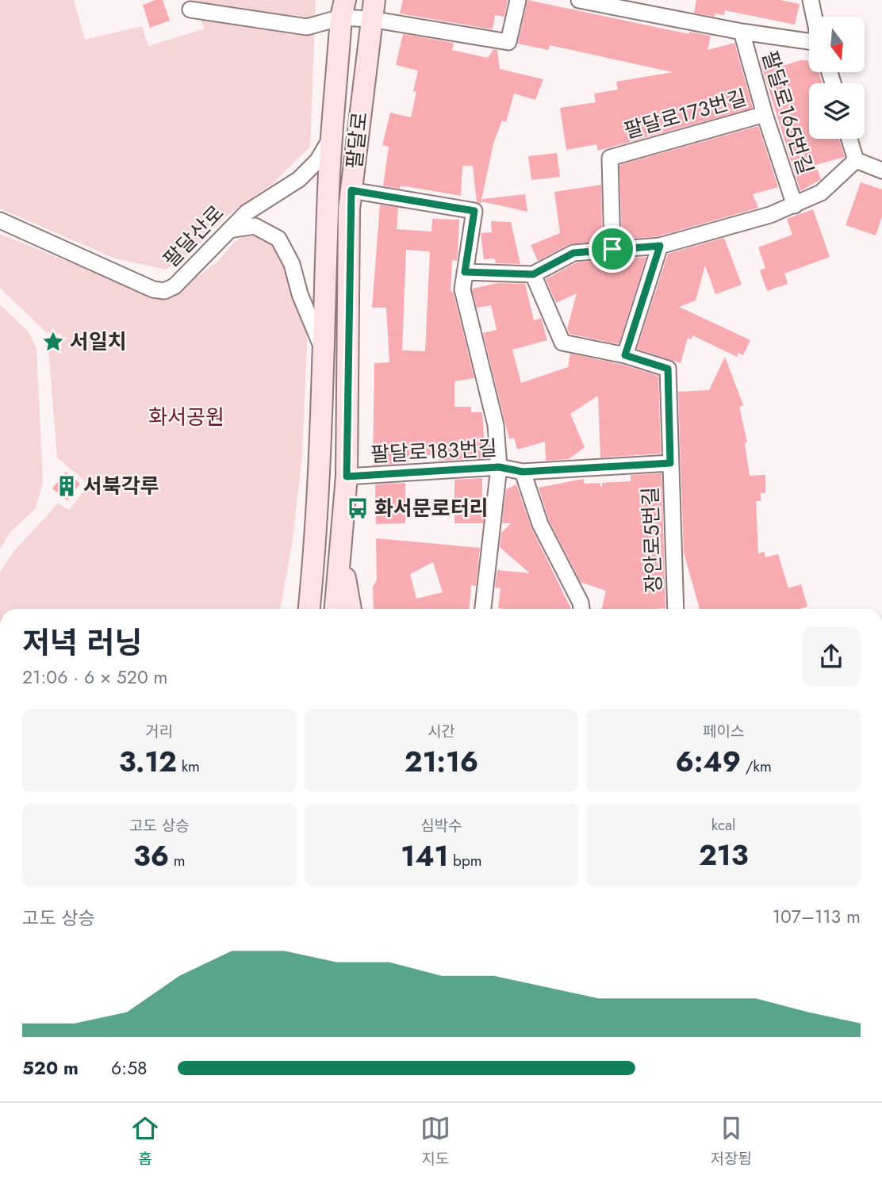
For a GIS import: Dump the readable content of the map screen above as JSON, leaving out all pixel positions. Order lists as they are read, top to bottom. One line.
{"streets":{"main road":["팔달로"],"street":["팔달로165번길","팔달로173번길","팔달산로","팔달로183번길","장안로5번길"]},"crossings":[["팔달로165번길","팔달로173번길"],["팔달로","팔달산로"],["팔달로","팔달로183번길"],["팔달로183번길","장안로5번길"]],"parks":["화서공원"],"places":{"place":["서일치"],"building":["서북각루"],"bus stop":["화서문로터리"]},"north":"bottom","page":{"heading":["저녁 러닝","21:06 · 6 × 520 m"],"stats":[["거리","3.12 km"],["시간","21:16"],["페이스","6:49 /km"],["고도 상승","36 m"],["심박수","141 bpm"],["kcal","213"]],"chart":["고도 상승","107–113 m"],"list":[{"name":"520 m","note":"6:58"}],"tabs":["홈","지도","저장됨"]}}
